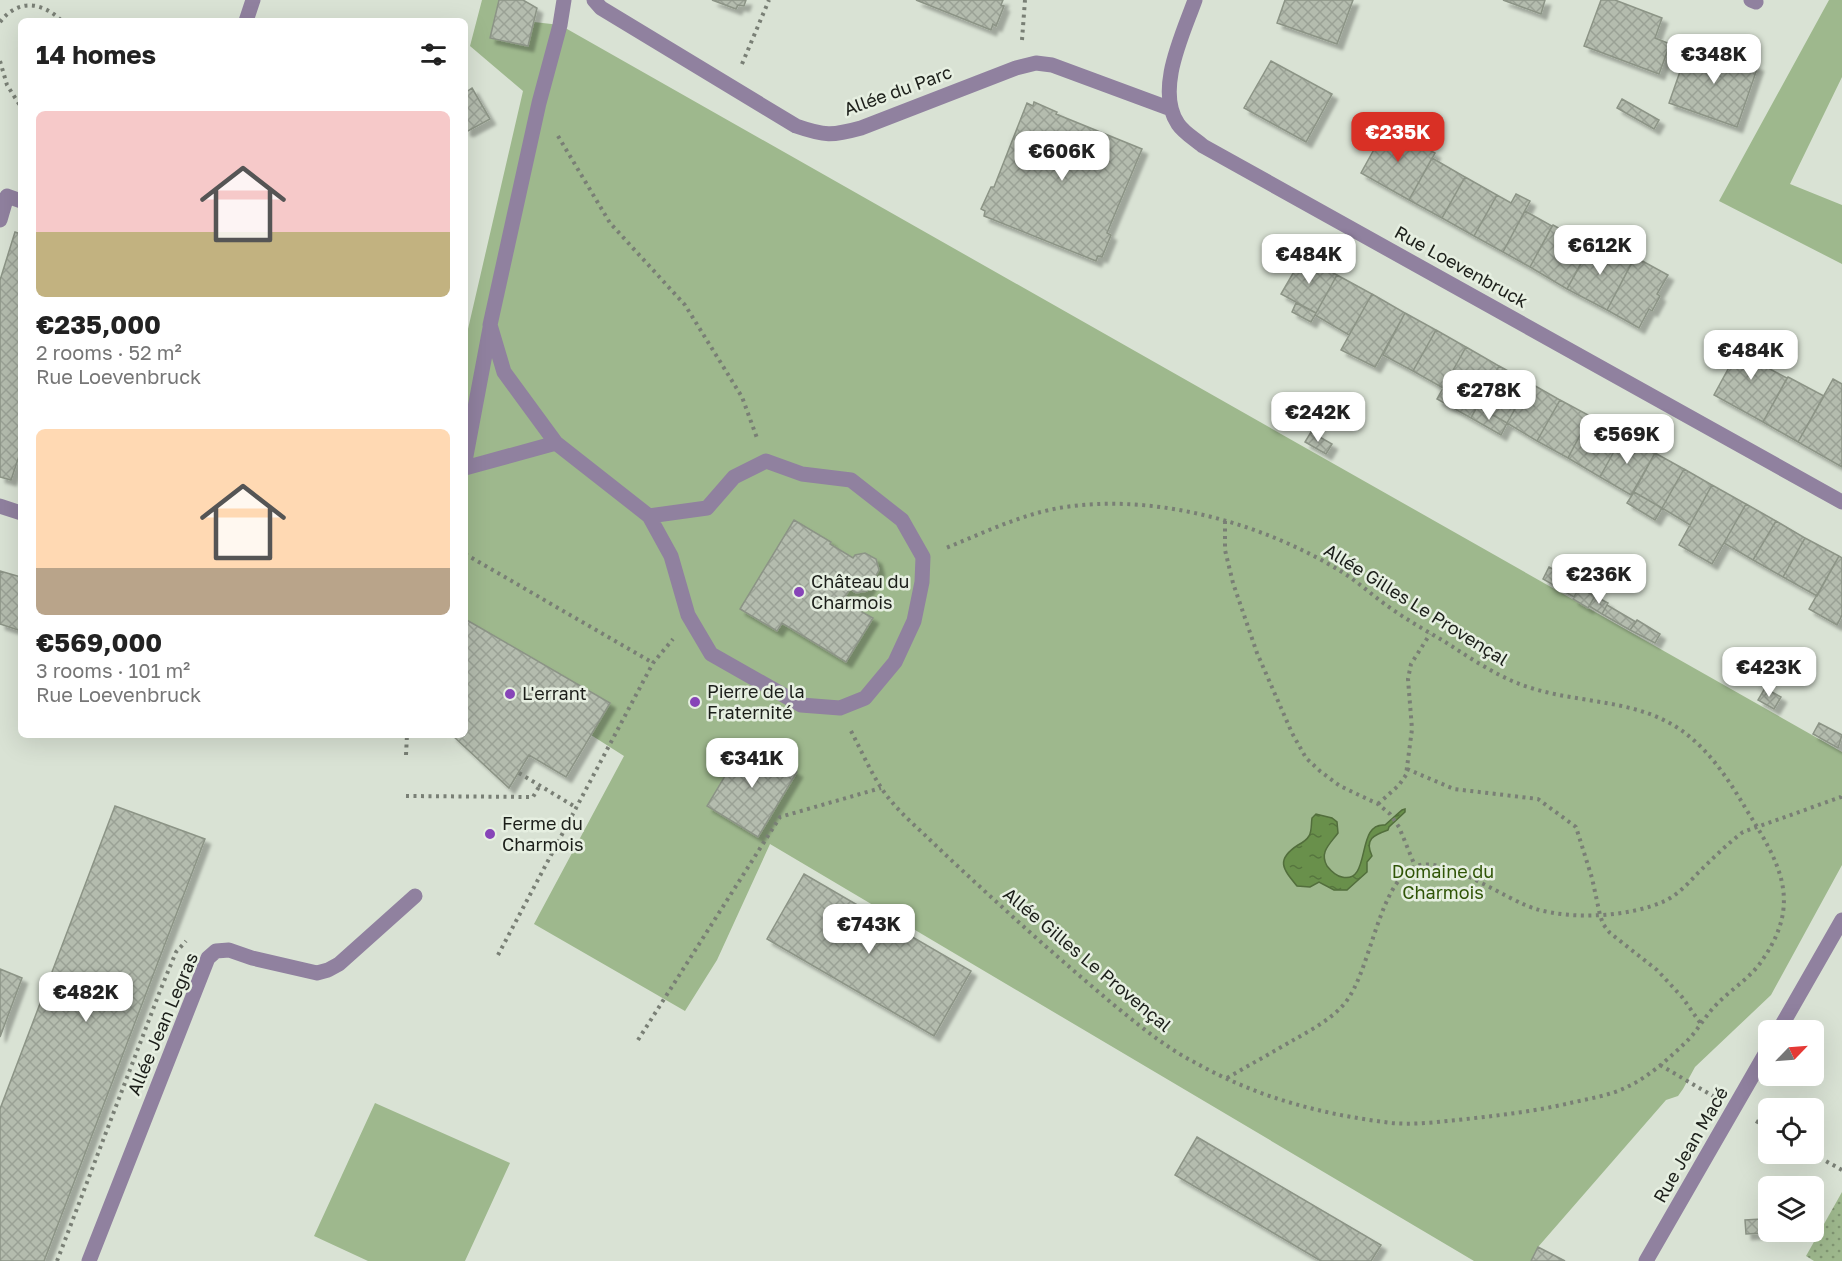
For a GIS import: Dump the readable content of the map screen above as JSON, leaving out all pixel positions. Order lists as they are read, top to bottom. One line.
{"streets":{"street":["Allée du Parc","Rue Loevenbruck","Allée Jean Legras","Rue Jean Macé"],"path":["Allée Gilles Le Provençal"]},"crossings":[["Allée du Parc","Rue Loevenbruck"]],"parks":["Domaine du Charmois"],"places":["Château du Charmois","L'errant","Pierre de la Fraternité","Ferme du Charmois"],"north":"top right","page":{"heading":"14 homes","price":["€348K","€235K","€606K","€612K","€484K","€484K","€278K","€242K","€569K","€236K","€423K","€341K","€743K","€482K"],"list":[{"name":"€235,000","note":"2 rooms · 52 m² · Rue Loevenbruck"},{"name":"€569,000","note":"3 rooms · 101 m² · Rue Loevenbruck"}]}}
